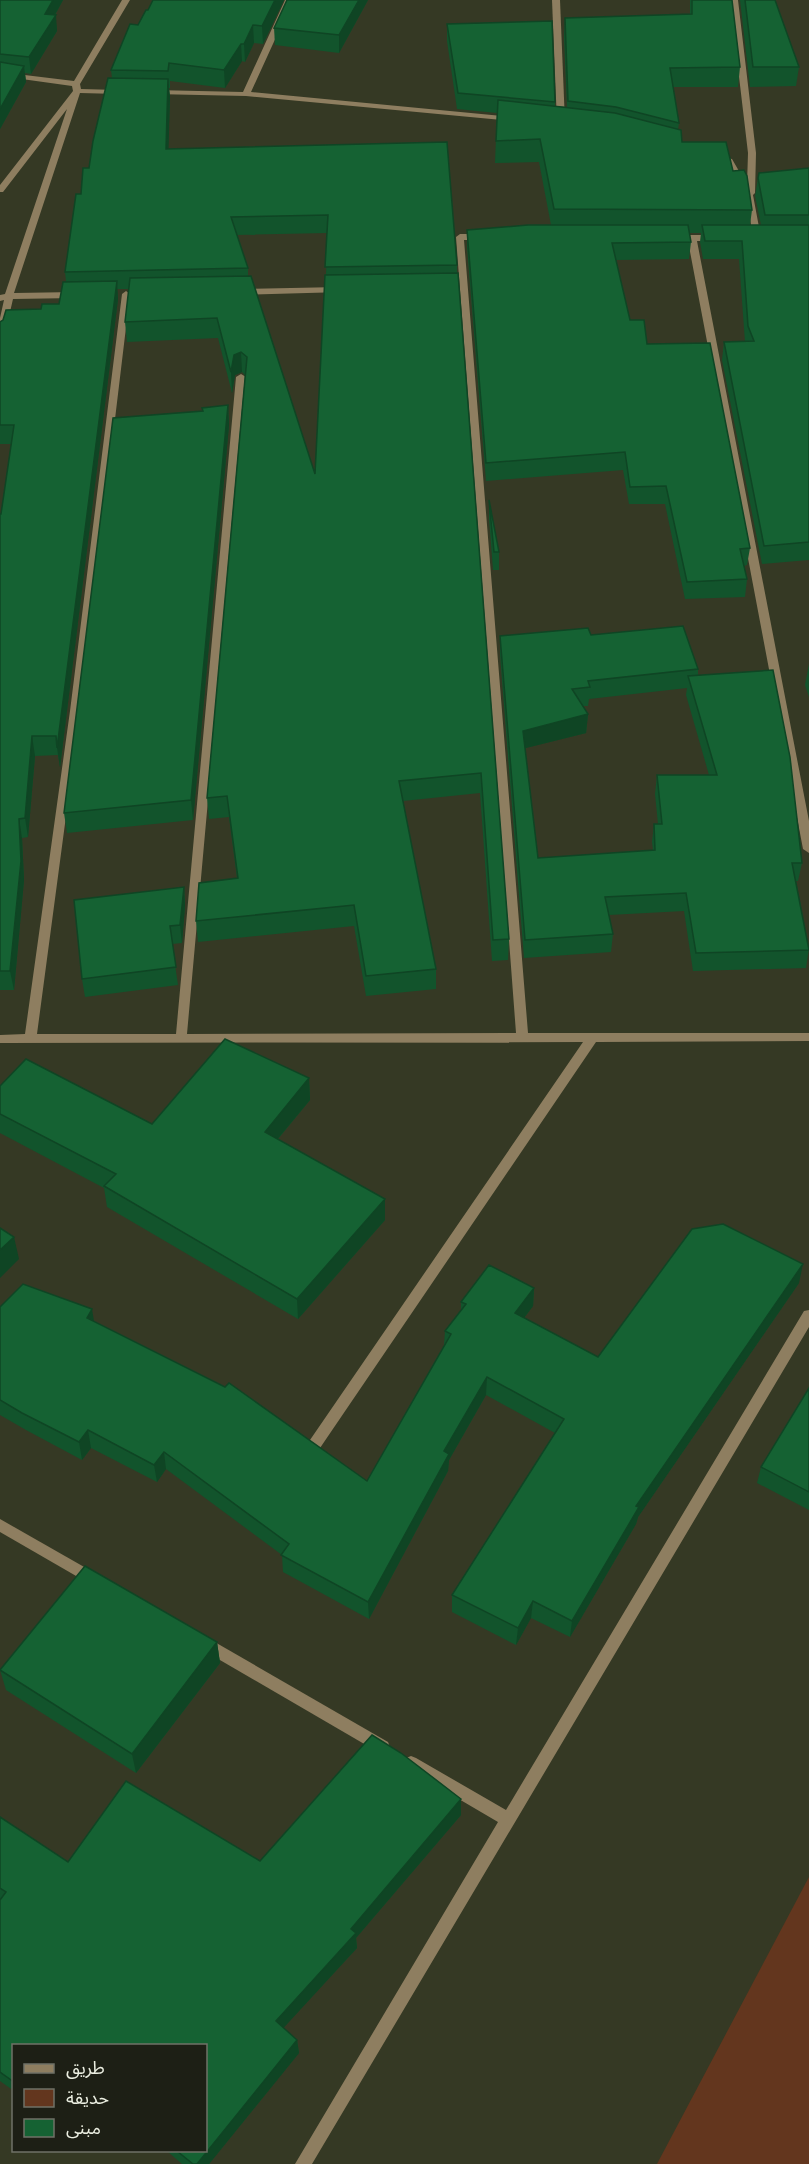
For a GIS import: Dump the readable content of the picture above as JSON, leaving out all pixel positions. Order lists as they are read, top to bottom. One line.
{"legend":["طريق","حديقة","مبنى"]}
